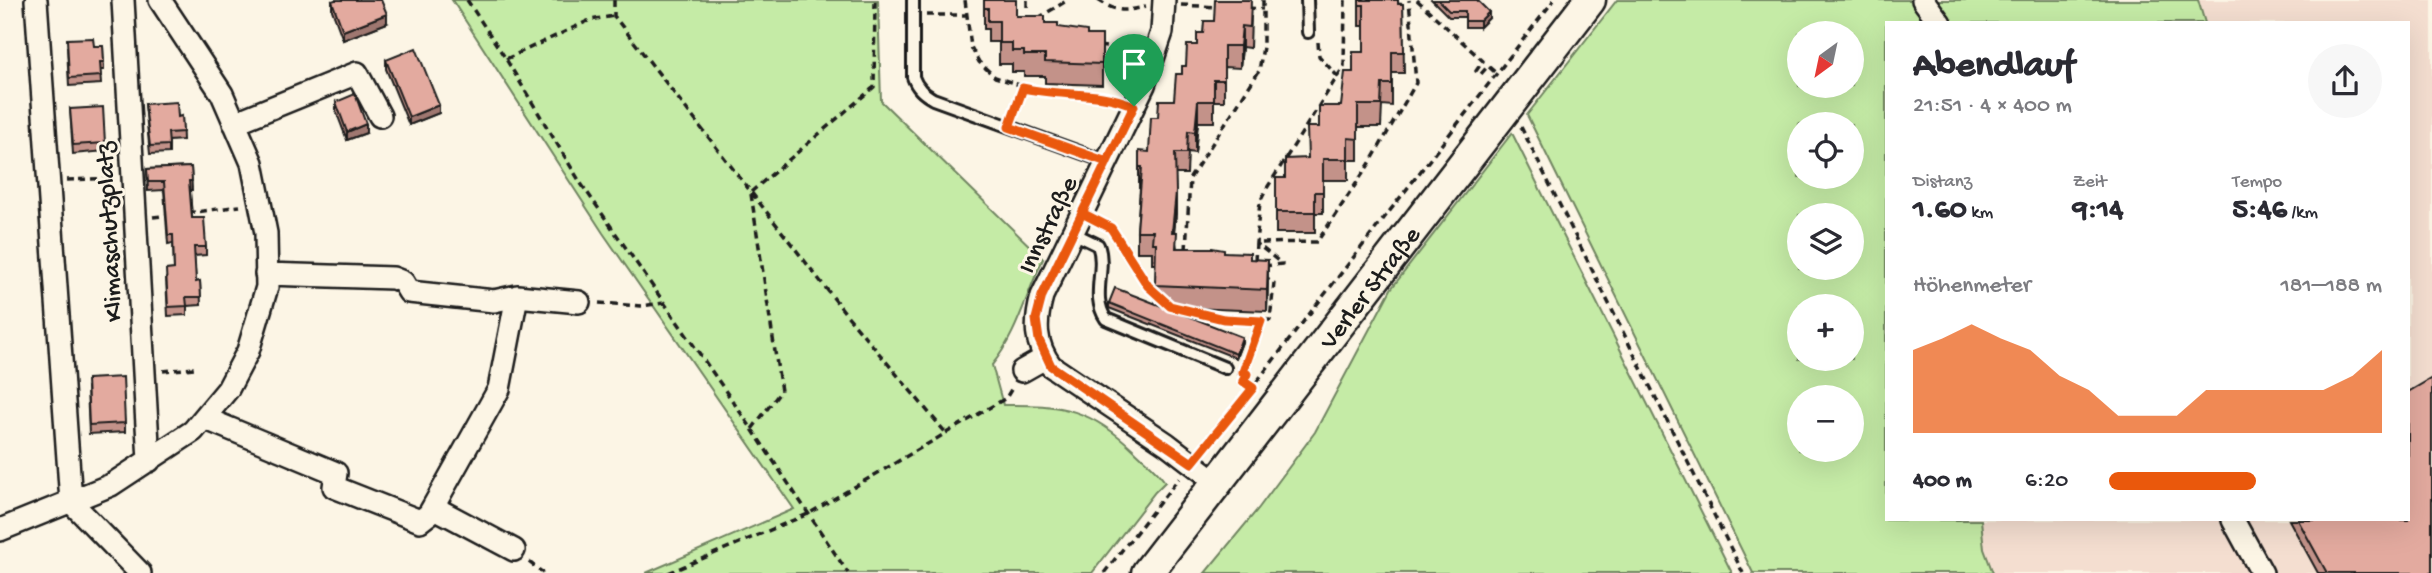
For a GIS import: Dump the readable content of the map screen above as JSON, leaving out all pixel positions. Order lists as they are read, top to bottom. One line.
{"streets":{"main road":["Verler Straße"],"street":["Innstraße","Klimaschutzplatz"]},"north":"bottom left","page":{"map_buttons":["+","−"],"heading":["Abendlauf","21:51 · 4 × 400 m"],"stats":[["Distanz","1.60 km"],["Zeit","9:14"],["Tempo","5:46 /km"]],"chart":["Höhenmeter","181–188 m"],"list":[{"name":"400 m","note":"6:20"}]}}
